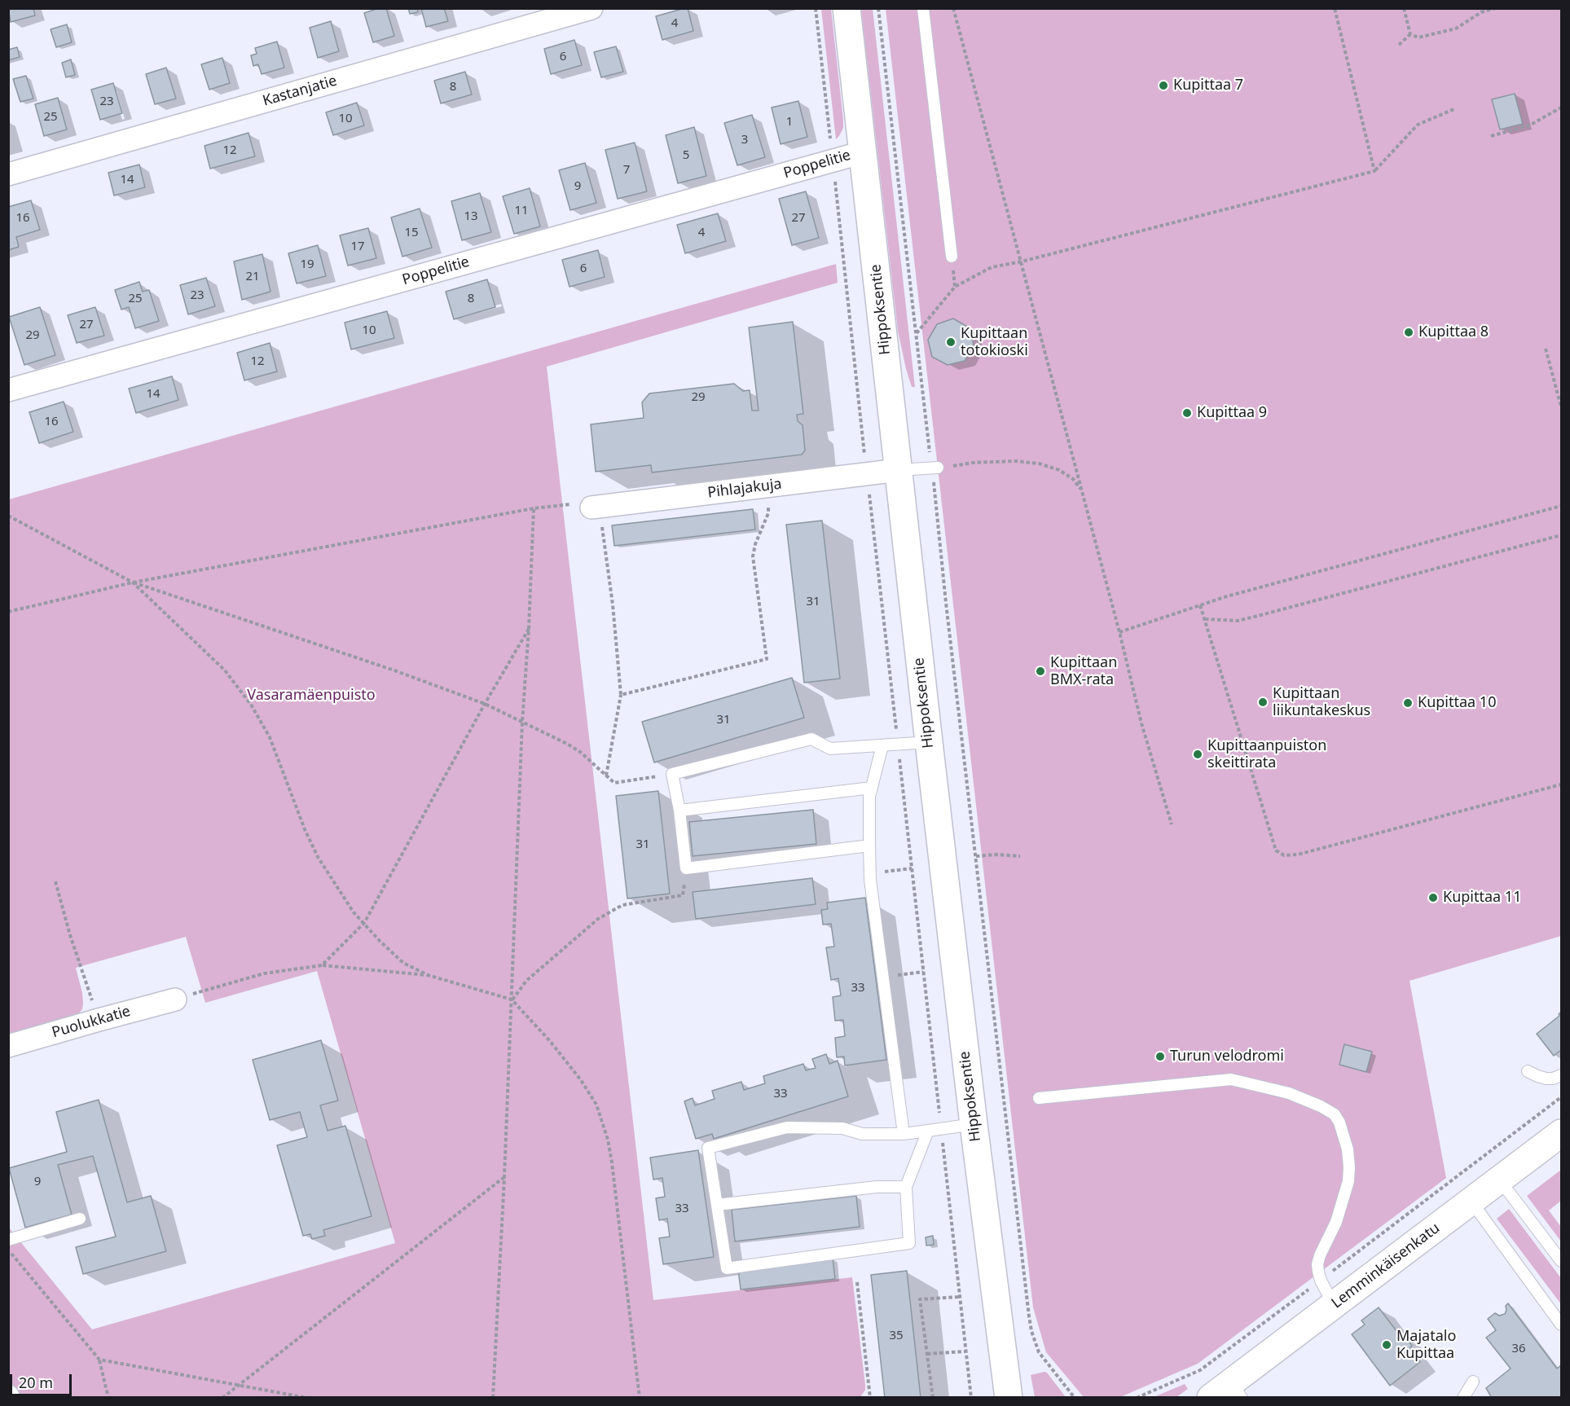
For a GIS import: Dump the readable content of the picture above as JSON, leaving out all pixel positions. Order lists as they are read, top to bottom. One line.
{"streets":{"street":["Kastanjatie","Poppelitie","Hippoksentie","Pihlajakuja","Puolukkatie","Lemminkäisenkatu"]},"crossings":[["Poppelitie","Hippoksentie"],["Hippoksentie","Pihlajakuja"]],"parks":["Vasaramäenpuisto"],"places":["Kupittaa 7","Kupittaa 8","Kupittaan totokioski","Kupittaa 9","Kupittaan BMX-rata","Kupittaan liikuntakeskus","Kupittaa 10","Kupittaanpuiston skeittirata","Kupittaa 11","Turun velodromi","Majatalo Kupittaa"],"house_numbers":["4","6","8","23","25","10","1","3","12","5","7","14","9","11","13","16","27","15","4","17","19","6","21","23","25","8","27","10","29","12","14","29","16","31","31","31","33","33","9","33","35","36"],"scale_bar":"20 m"}
